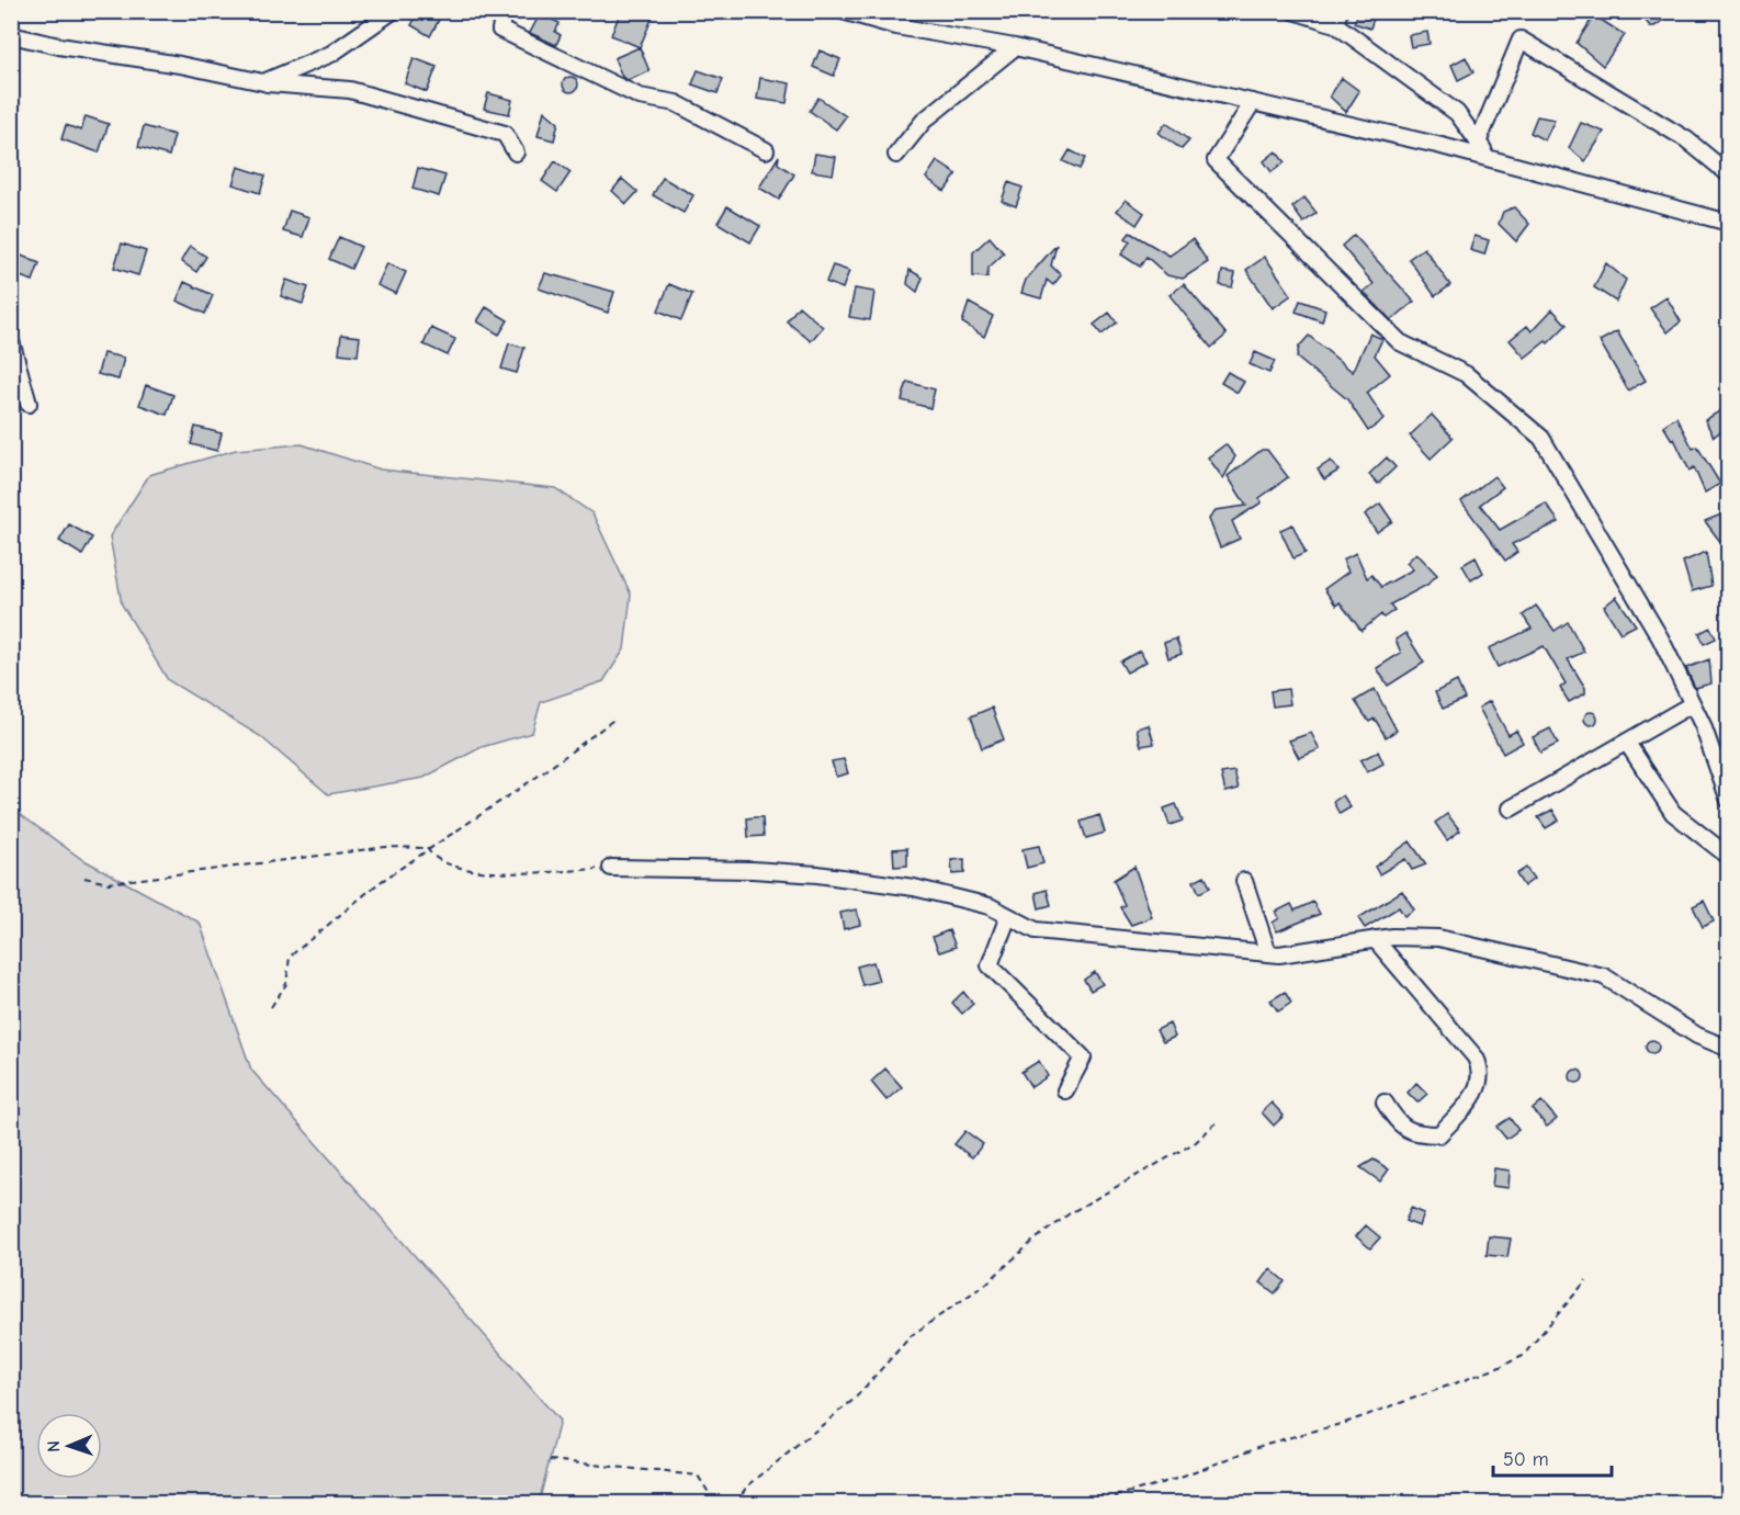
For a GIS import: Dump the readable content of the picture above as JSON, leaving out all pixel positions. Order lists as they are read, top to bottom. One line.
{"scale_bar":"50 m","north":"left"}
